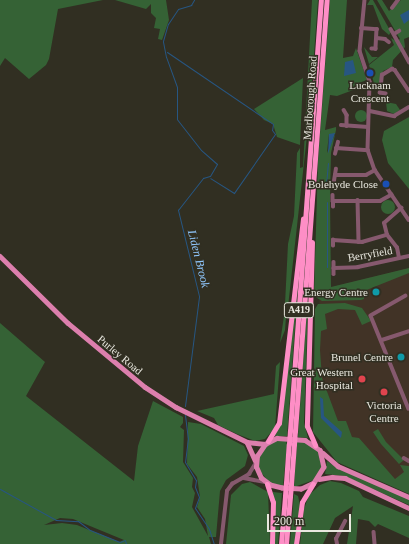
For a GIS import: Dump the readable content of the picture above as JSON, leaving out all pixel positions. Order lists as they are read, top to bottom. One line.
{"streets":{"highway":["Marlborough Road","A419"],"main road":["Purley Road"],"street":["Berryfield"]},"crossings":[["Marlborough Road","A419"],["A419","Purley Road"]],"water":["Liden Brook"],"places":["Lucknam Crescent","Bolehyde Close","Energy Centre","Brunel Centre","Great Western Hospital","Victoria Centre"],"scale_bar":"200 m"}
